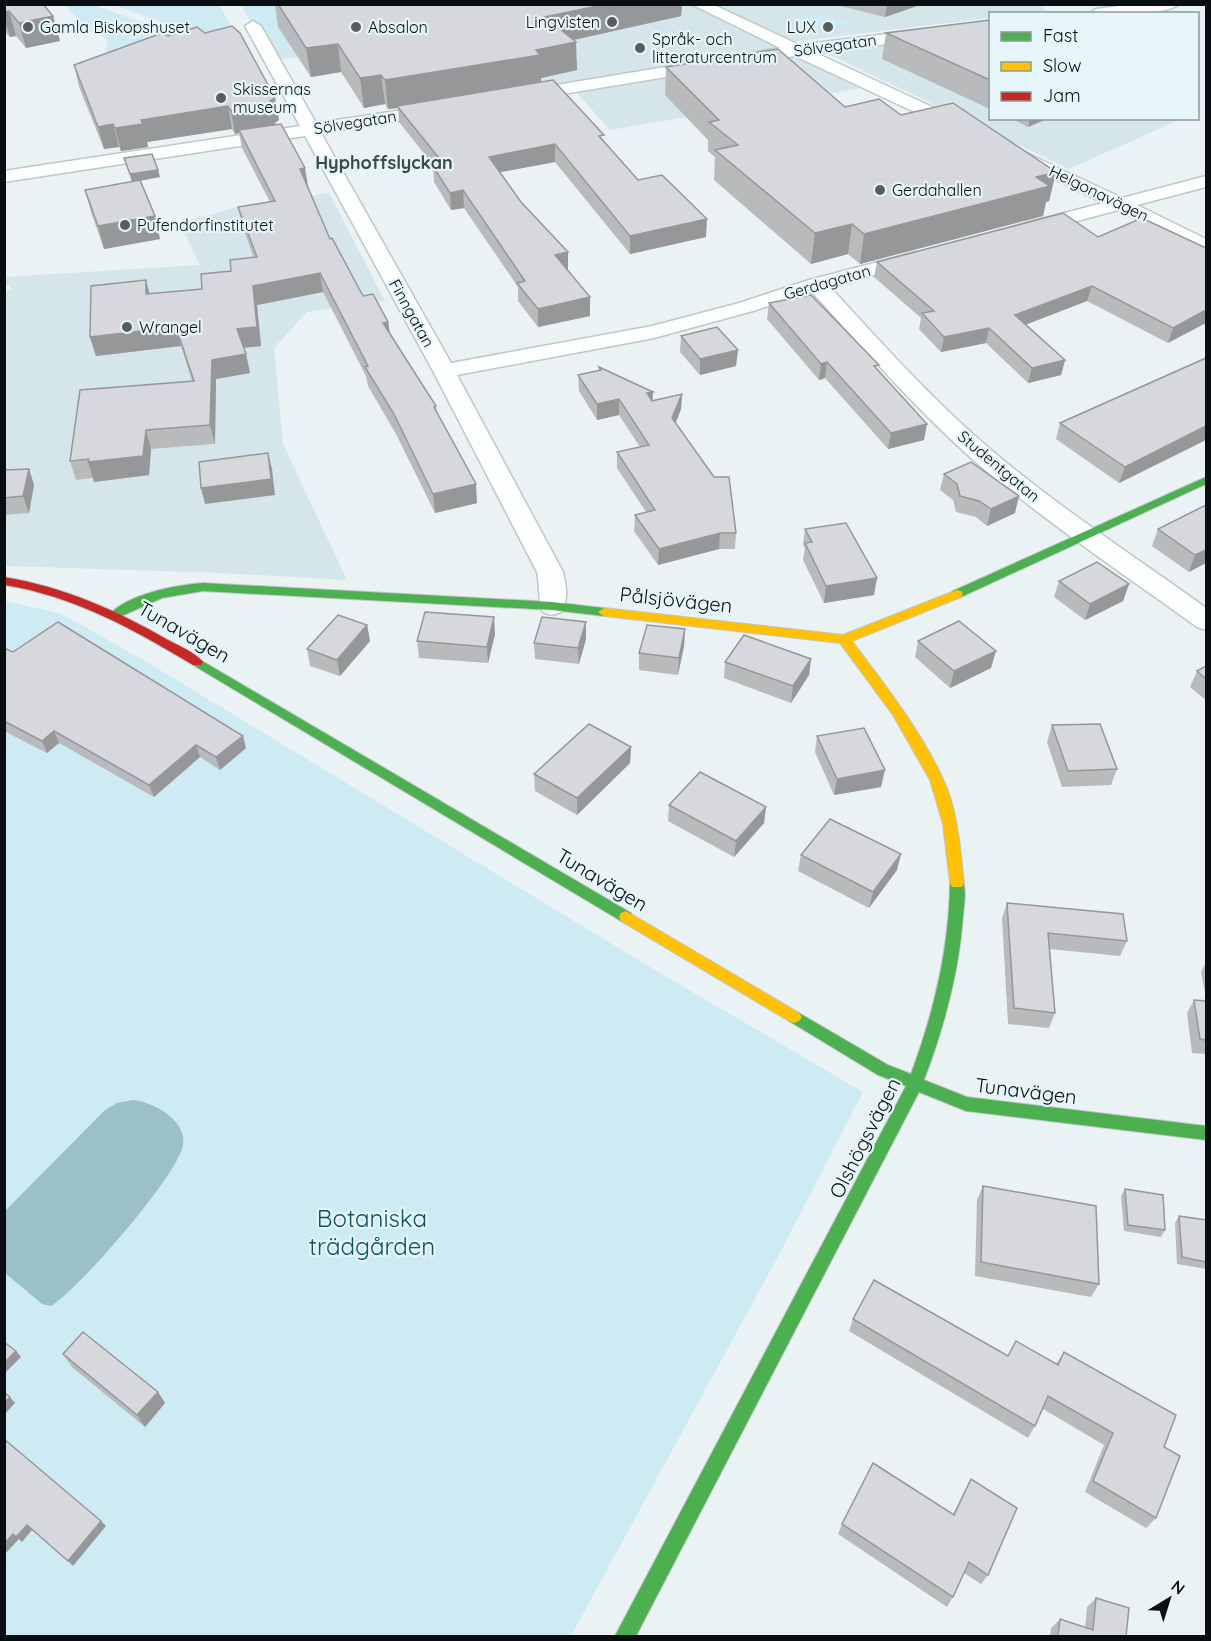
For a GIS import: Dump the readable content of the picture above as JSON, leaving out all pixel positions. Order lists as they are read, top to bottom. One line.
{"streets":{"street":["Sölvegatan","Helgonavägen","Gerdagatan","Finngatan","Studentgatan","Pålsjövägen","Tunavägen","Olshögsvägen"]},"crossings":[["Sölvegatan","Finngatan"],["Gerdagatan","Finngatan"],["Gerdagatan","Studentgatan"],["Finngatan","Pålsjövägen"],["Studentgatan","Pålsjövägen"],["Pålsjövägen","Tunavägen"],["Pålsjövägen","Olshögsvägen"],["Tunavägen","Olshögsvägen"]],"districts":["Hyphoffslyckan"],"parks":["Botaniska trädgården"],"places":["Lingvisten","Gamla Biskopshuset","Absalon","LUX","Språk- och litteraturcentrum","Skissernas museum","Gerdahallen","Pufendorfinstitutet","Wrangel"],"legend":["Fast","Slow","Jam"],"north":"top right"}
